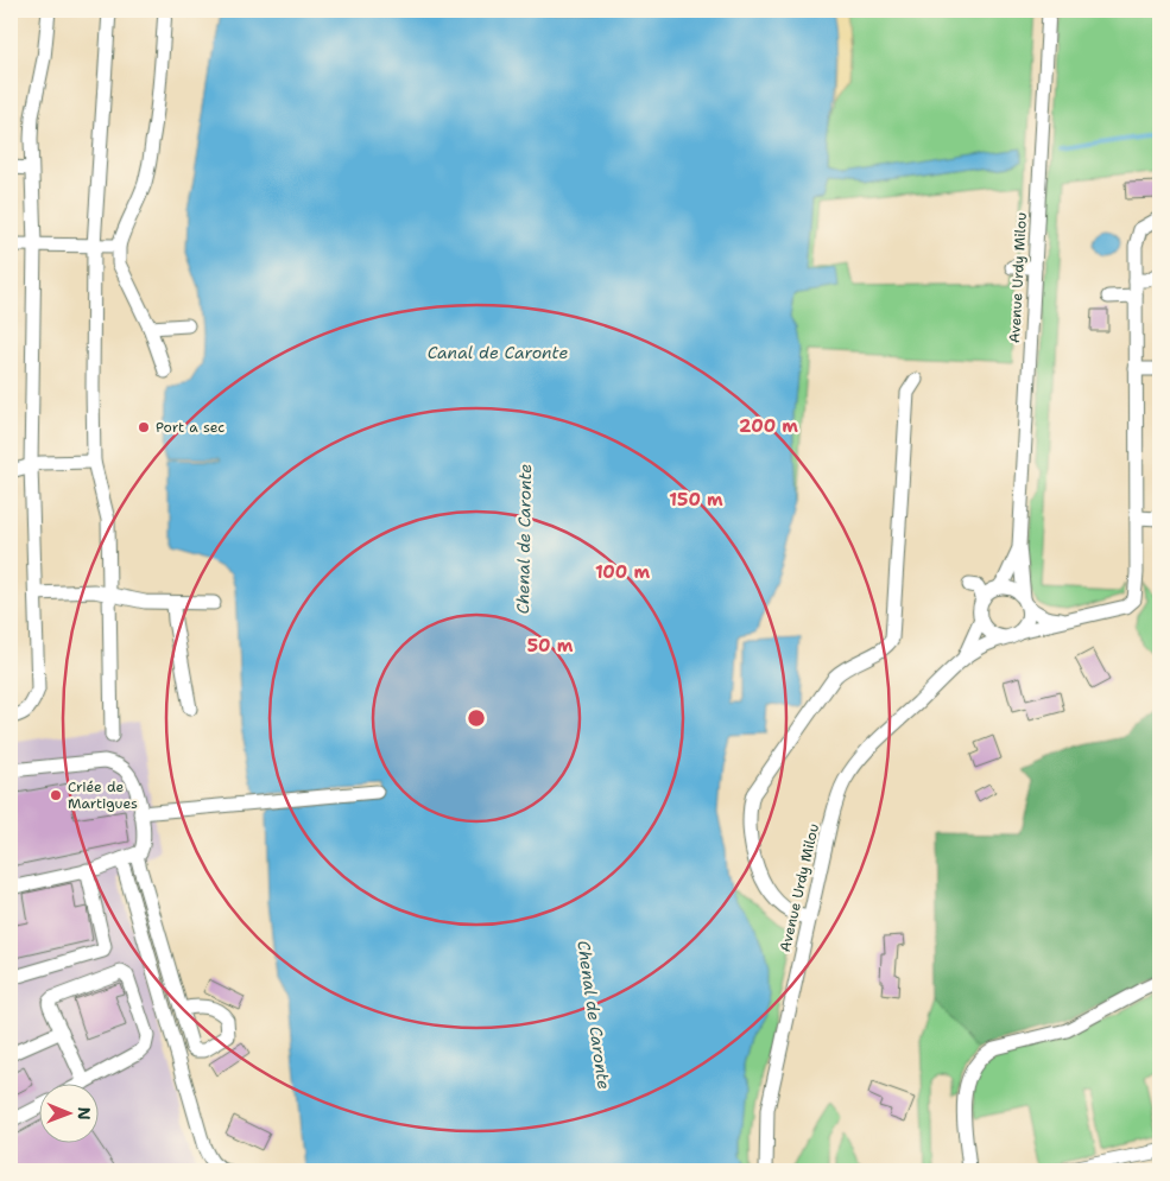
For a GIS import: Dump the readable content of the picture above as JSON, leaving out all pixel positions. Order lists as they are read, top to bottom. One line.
{"streets":{"street":["Avenue Urdy Milou"]},"water":["Canal de Caronte","Chenal de Caronte"],"places":["Port a sec","Criée de Martigues"],"north":"right","rings":["200 m","150 m","100 m","50 m"]}
